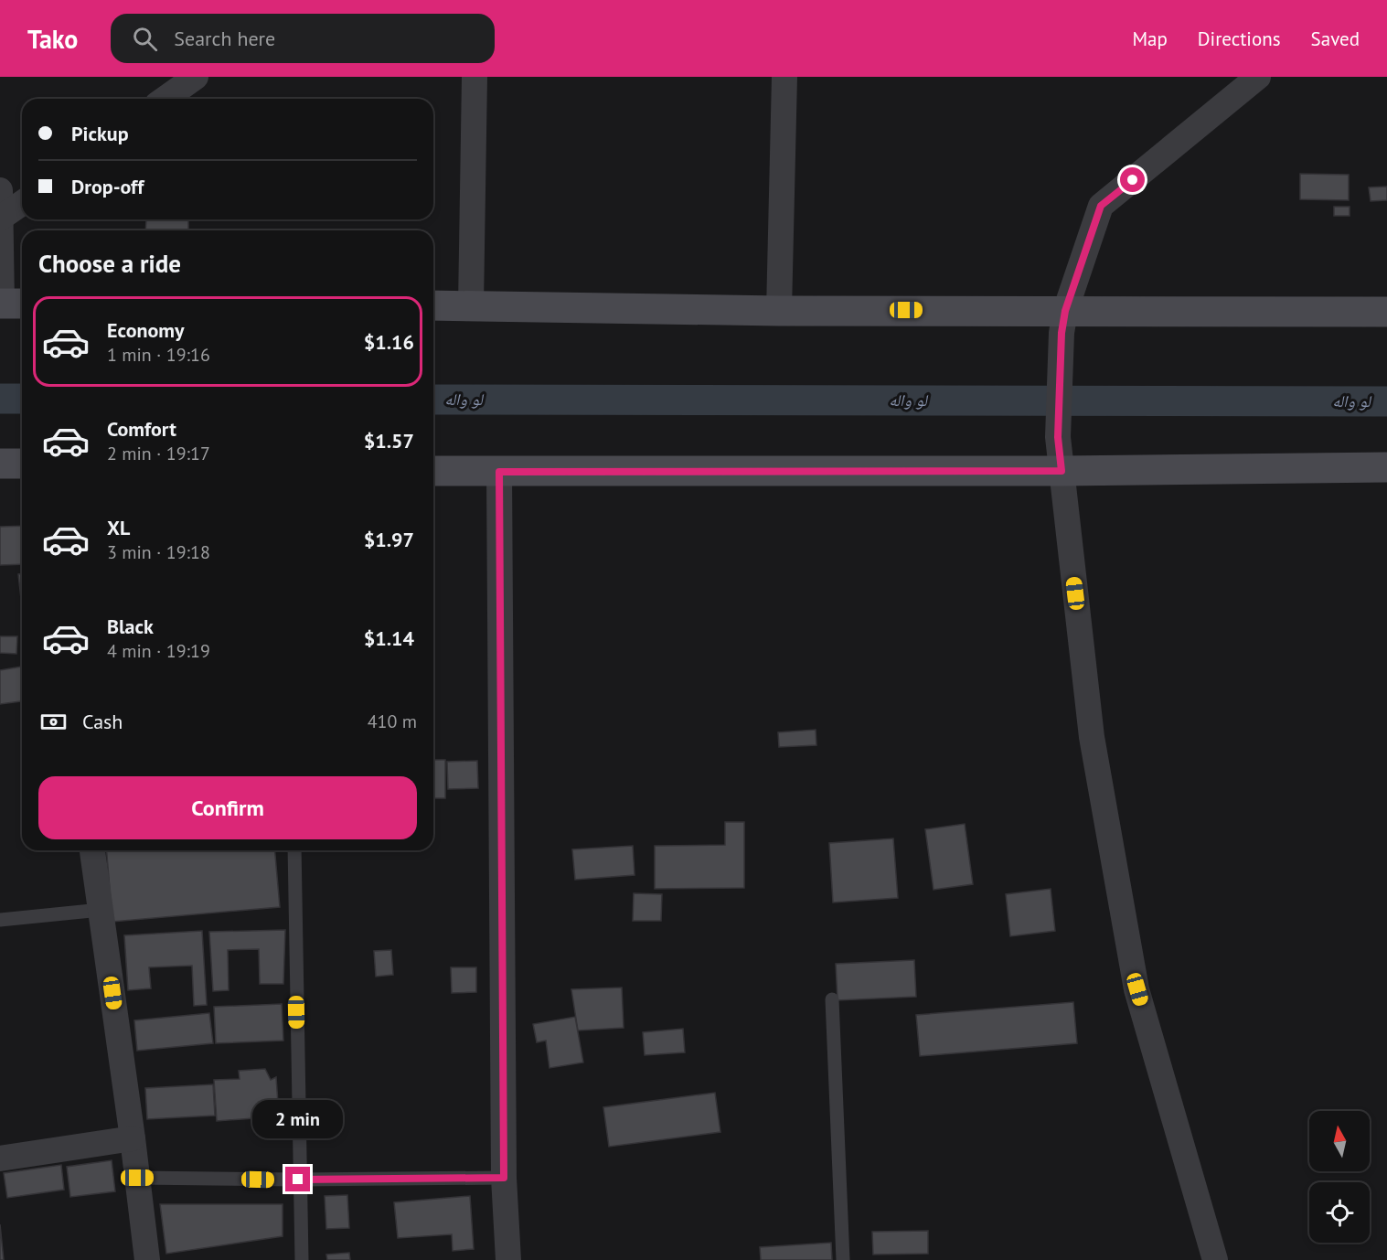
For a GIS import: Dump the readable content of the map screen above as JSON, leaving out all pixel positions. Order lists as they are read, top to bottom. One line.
{"water":["لو واله"],"north":"top","page":{"header":"Tako","search":"Search here","nav":["Map","Directions","Saved"],"banner":["Pickup","Drop-off"],"heading":"Choose a ride","list":[{"name":"Economy","note":"1 min · 19:16","value":"$1.16"},{"name":"Comfort","note":"2 min · 19:17","value":"$1.57"},{"name":"XL","note":"3 min · 19:18","value":"$1.97"},{"name":"Black","note":"4 min · 19:19","value":"$1.14"}],"pay":["Cash","410 m"],"buttons":"Confirm","bubble":"2 min"}}
